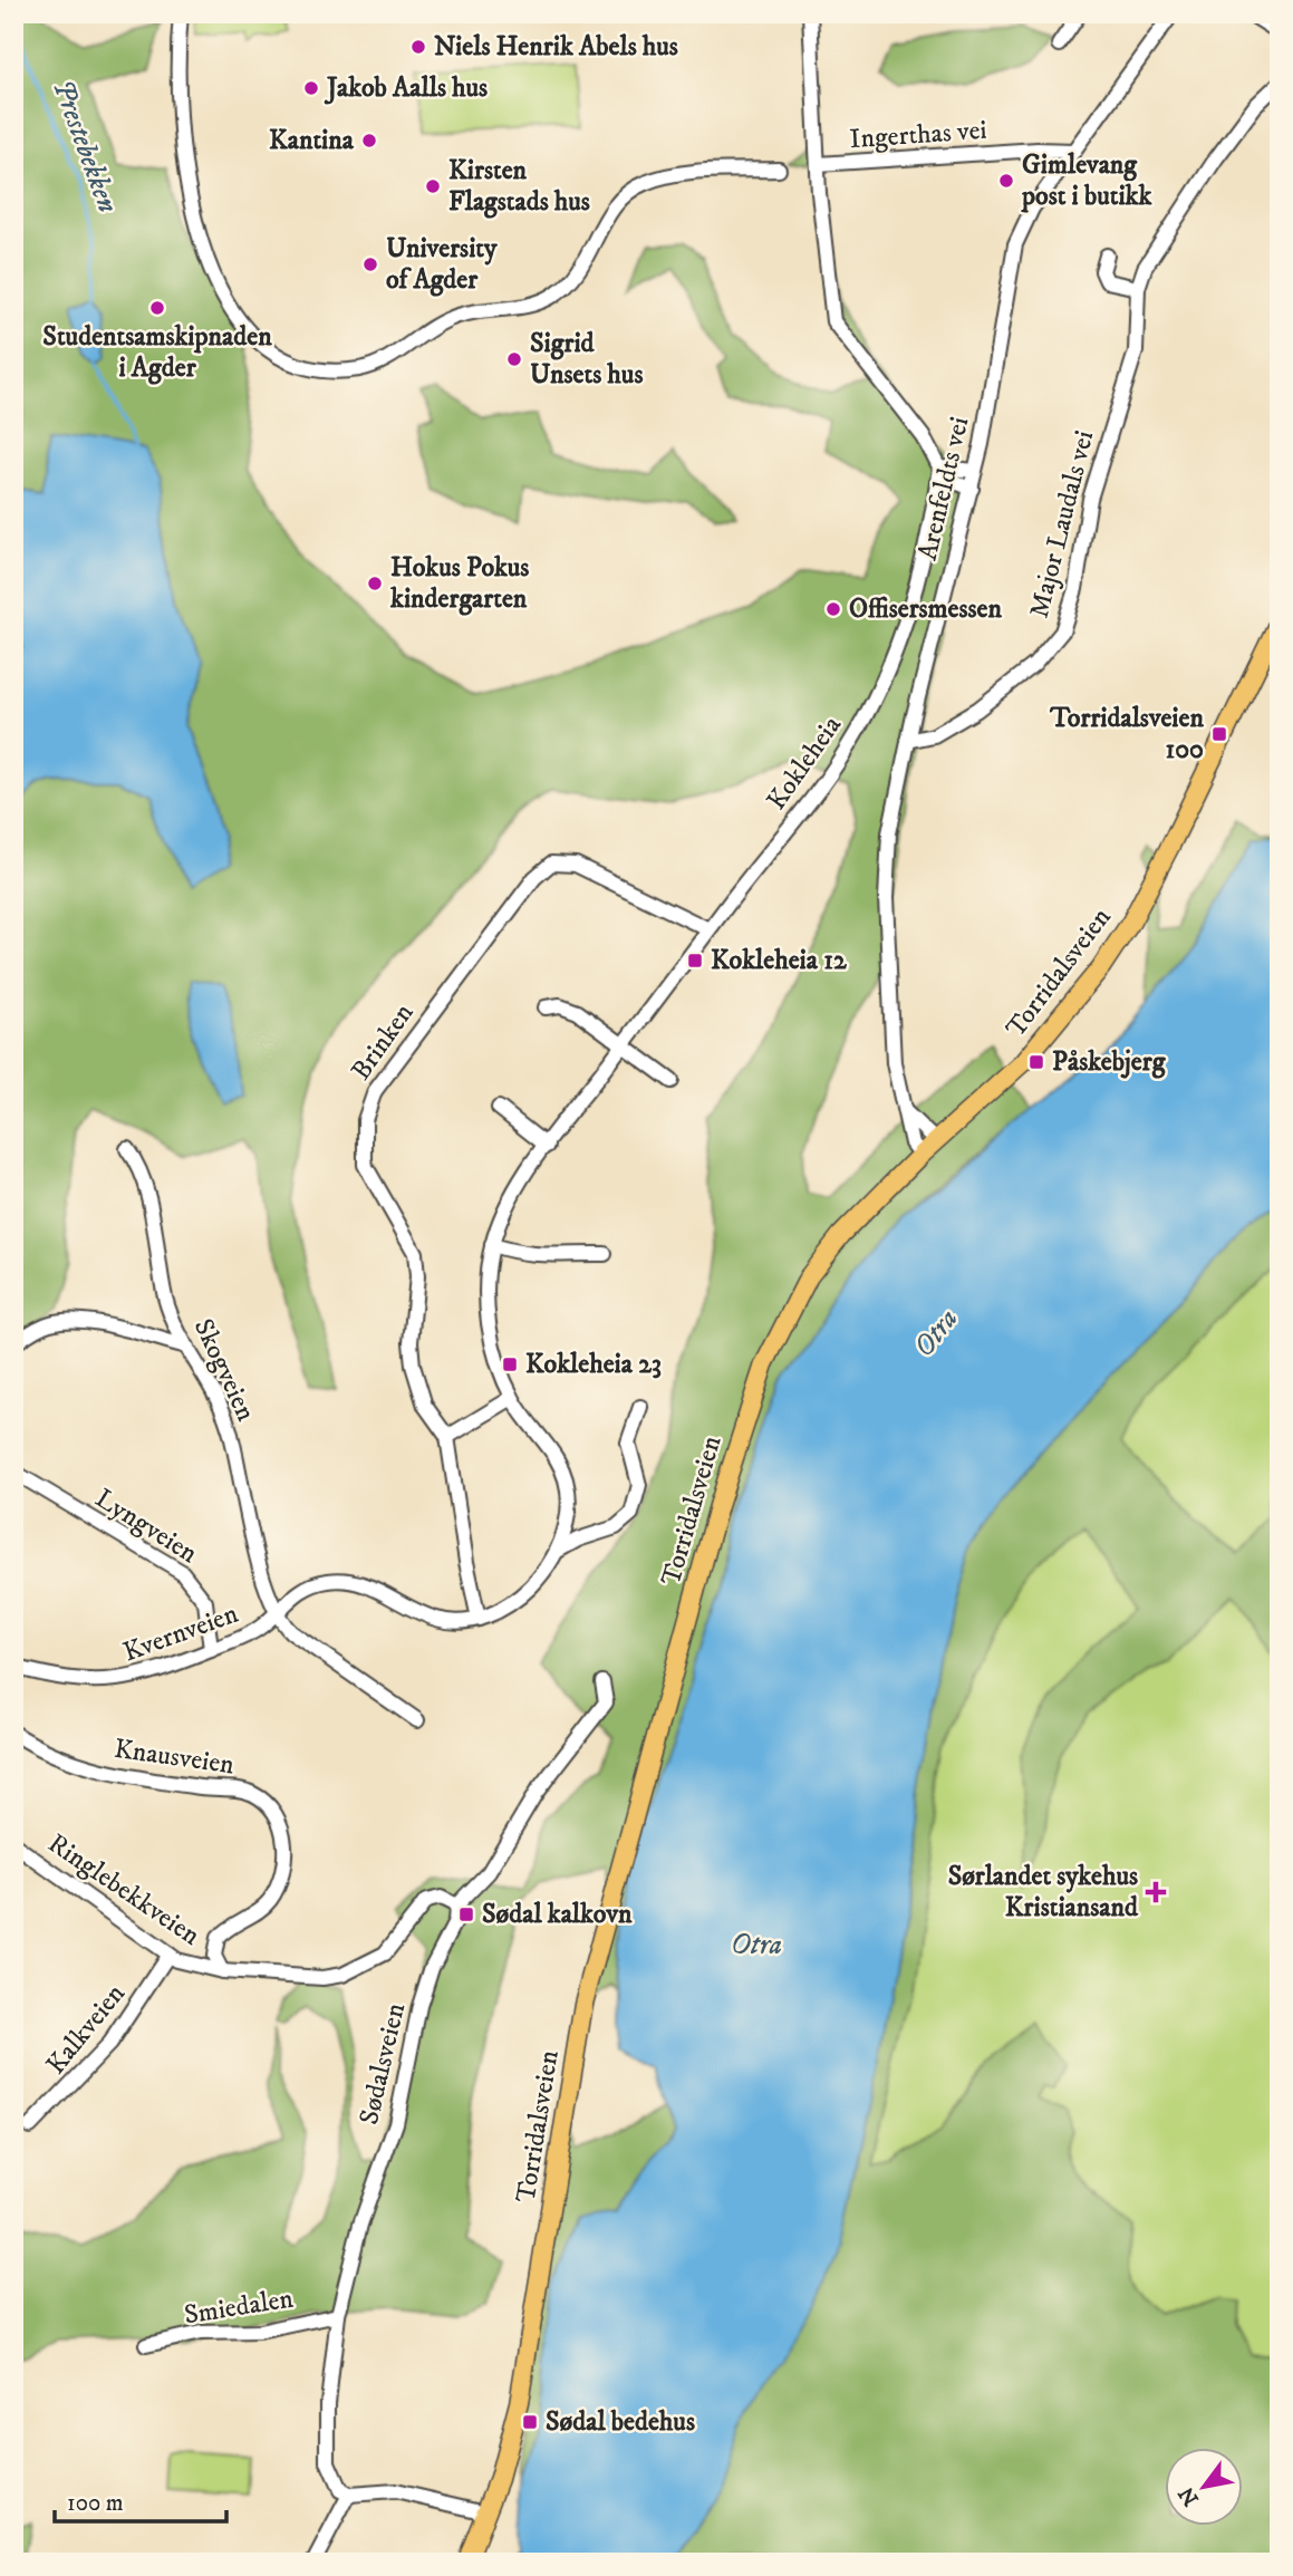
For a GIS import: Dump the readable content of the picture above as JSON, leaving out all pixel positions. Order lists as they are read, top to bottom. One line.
{"streets":{"main road":["Torridalsveien"],"street":["Ingerthas vei","Arenfeldts vei","Major Laudals vei","Kokleheia","Brinken","Skogveien","Lyngveien","Kvernveien","Knausveien","Ringlebekkveien","Kalkveien","Sødalsveien","Smiedalen"]},"crossings":[["Ingerthas vei","Arenfeldts vei"],["Arenfeldts vei","Major Laudals vei"],["Arenfeldts vei","Torridalsveien"],["Kokleheia","Brinken"],["Kokleheia","Skogveien"],["Kokleheia","Kvernveien"],["Skogveien","Kvernveien"],["Lyngveien","Kvernveien"],["Knausveien","Ringlebekkveien"],["Ringlebekkveien","Kalkveien"],["Ringlebekkveien","Sødalsveien"],["Sødalsveien","Smiedalen"]],"water":["Prestebekken","Otra"],"places":{"other":["Niels Henrik Abels hus","Jakob Aalls hus","Kantina","Gimlevang post i butikk","Kirsten Flagstads hus","University of Agder","Studentsamskipnaden i Agder","Sigrid Unsets hus","Hokus Pokus kindergarten","Offisersmessen"],"transit":["Torridalsveien 100","Kokleheia 12","Påskebjerg","Kokleheia 23","Sødal kalkovn","Sødal bedehus"],"health":["Sørlandet sykehus Kristiansand"]},"scale_bar":"100 m","north":"bottom left"}
